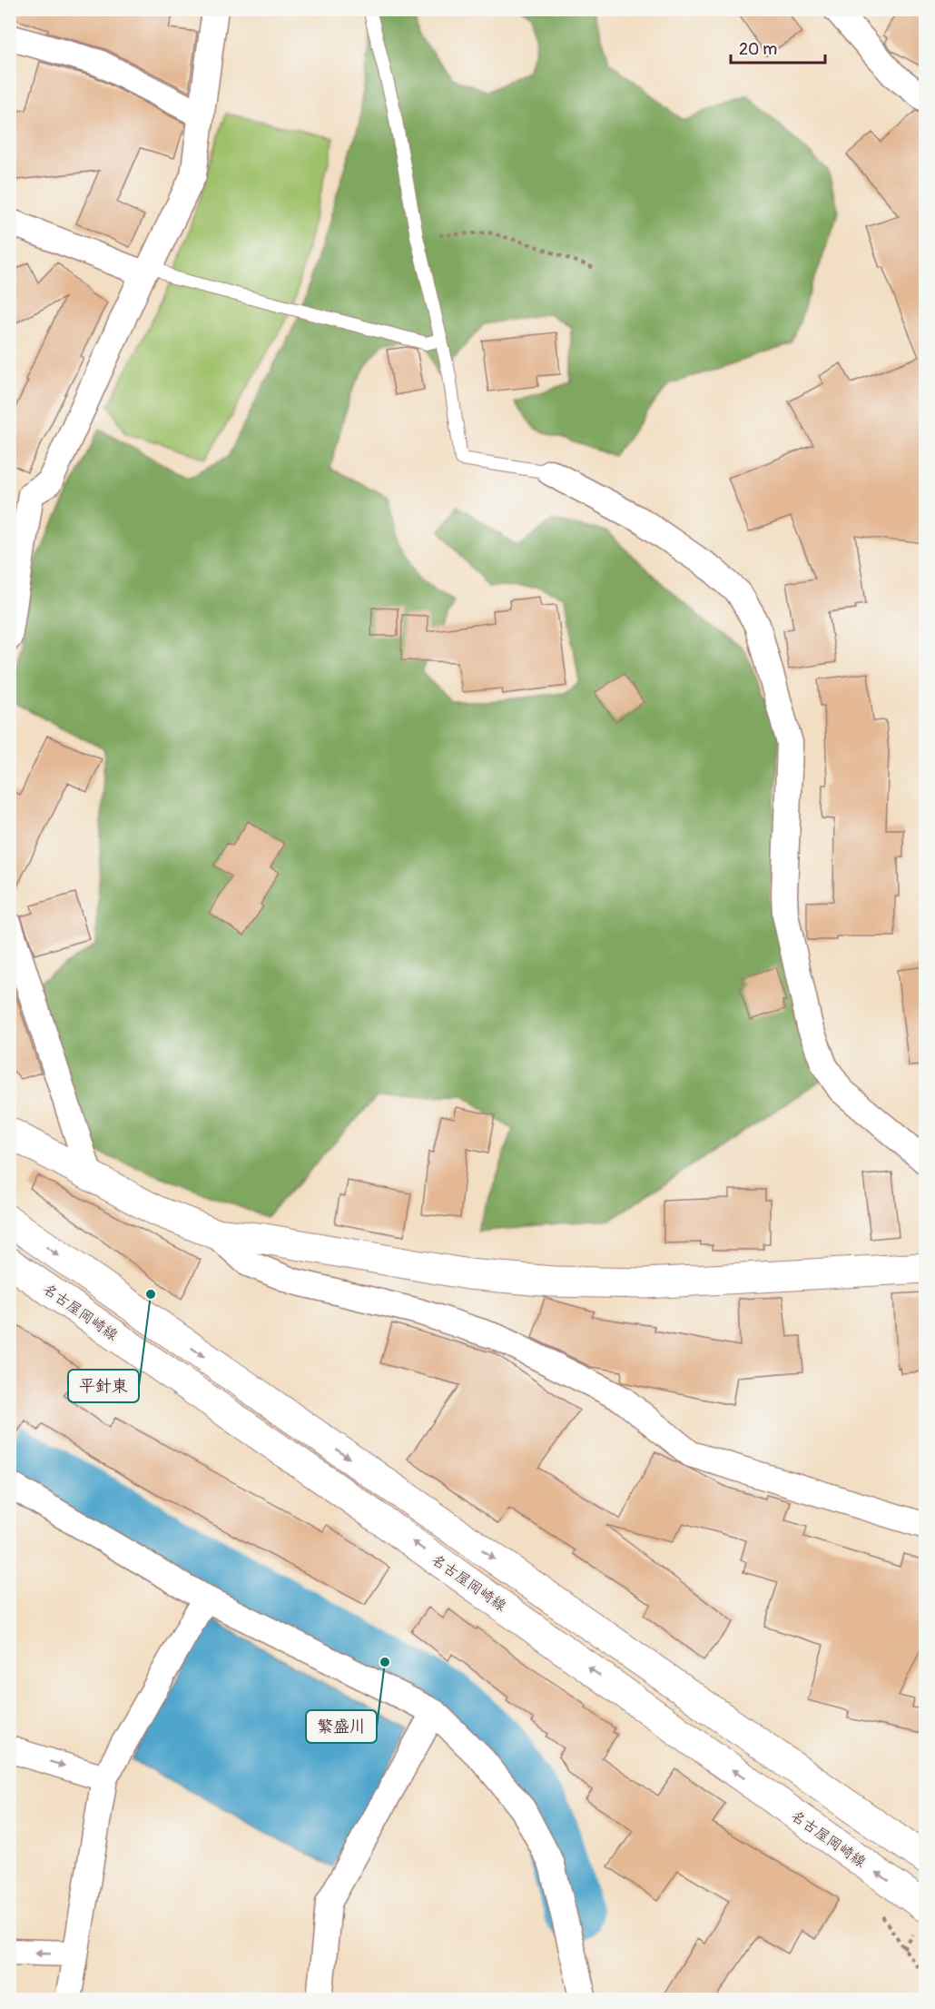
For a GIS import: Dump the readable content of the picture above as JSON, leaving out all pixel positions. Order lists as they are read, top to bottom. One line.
{"streets":{"main road":["名古屋岡崎線"]},"places":["平針東","繁盛川"],"scale_bar":"20 m"}
